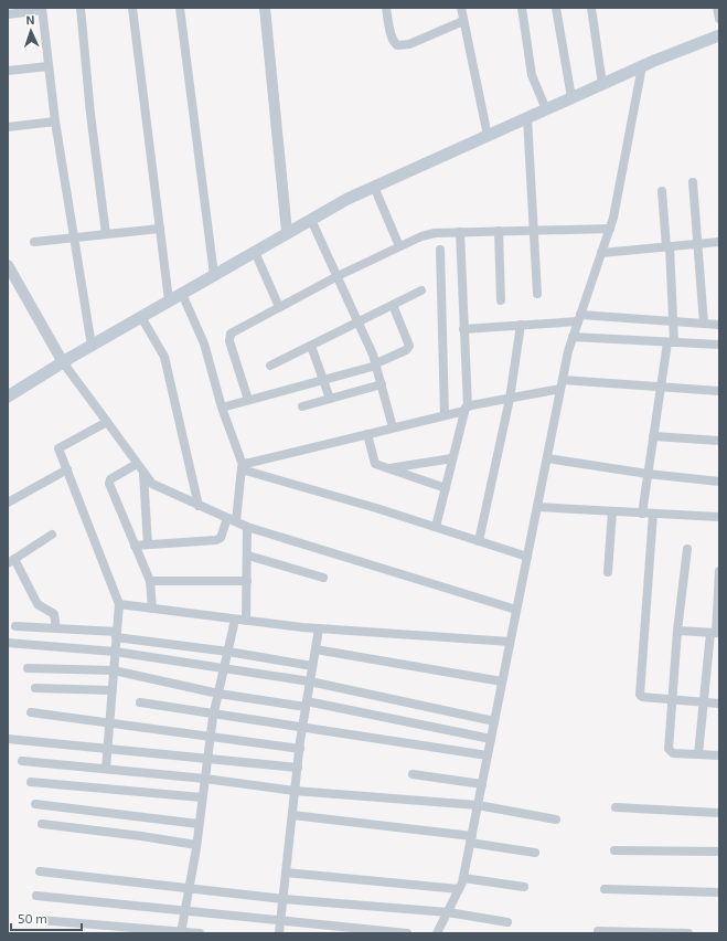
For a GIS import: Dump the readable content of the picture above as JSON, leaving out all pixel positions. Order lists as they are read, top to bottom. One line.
{"scale_bar":"50 m","north":"top"}
